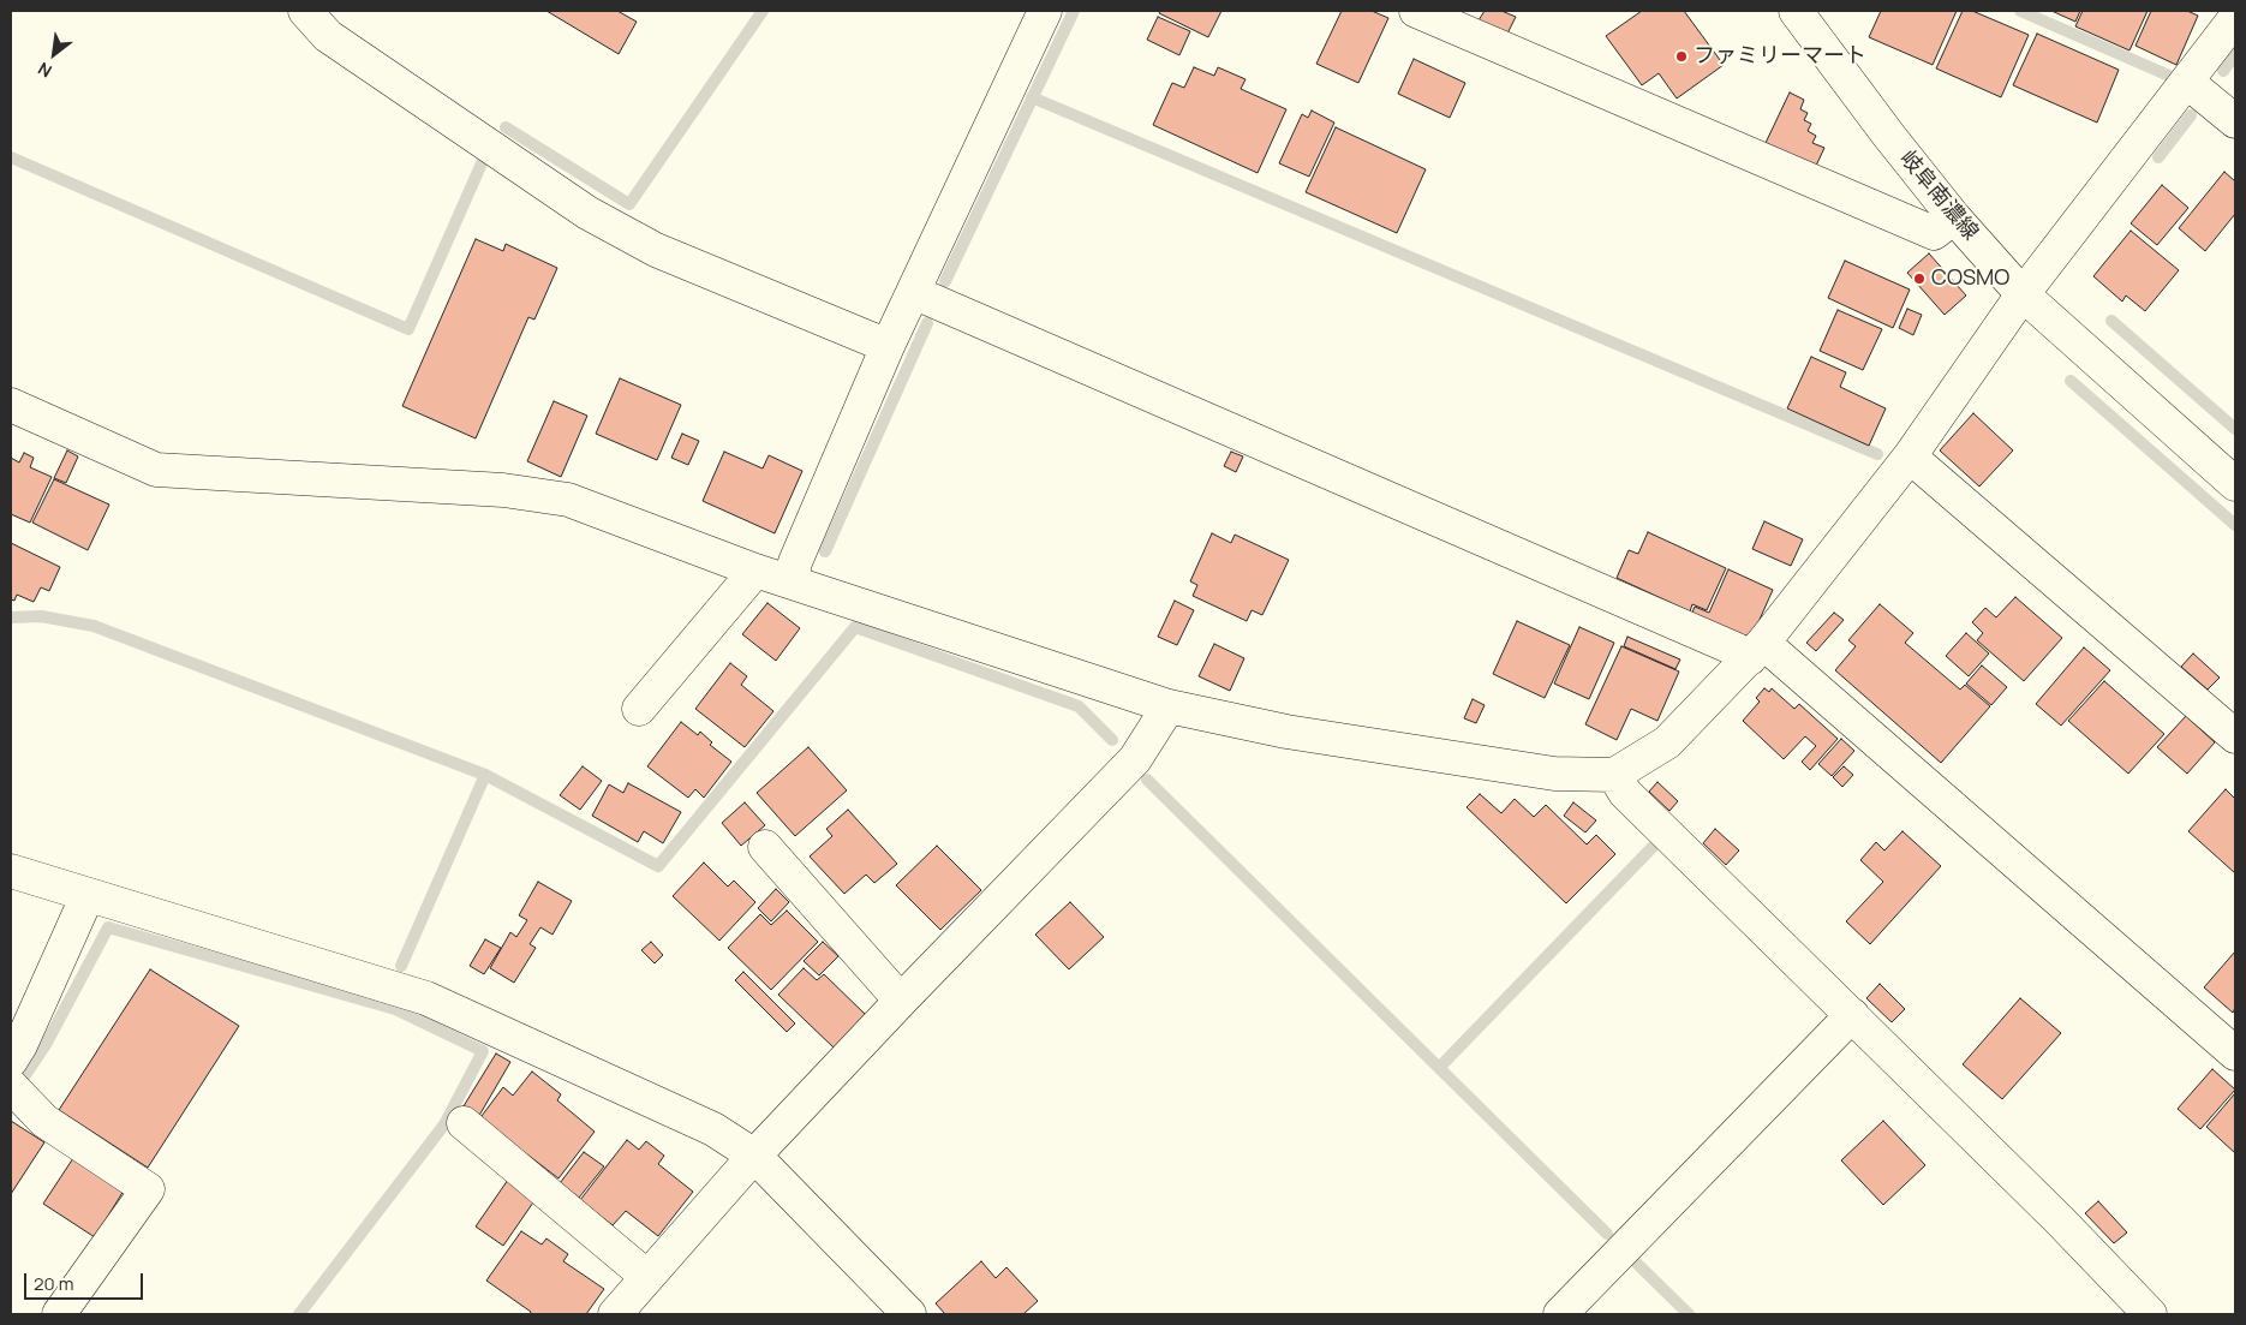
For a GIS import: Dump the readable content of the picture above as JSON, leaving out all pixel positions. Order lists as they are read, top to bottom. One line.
{"streets":{"street":["岐阜南濃線"]},"places":["ファミリーマート","COSMO"],"scale_bar":"20 m","north":"bottom left"}
